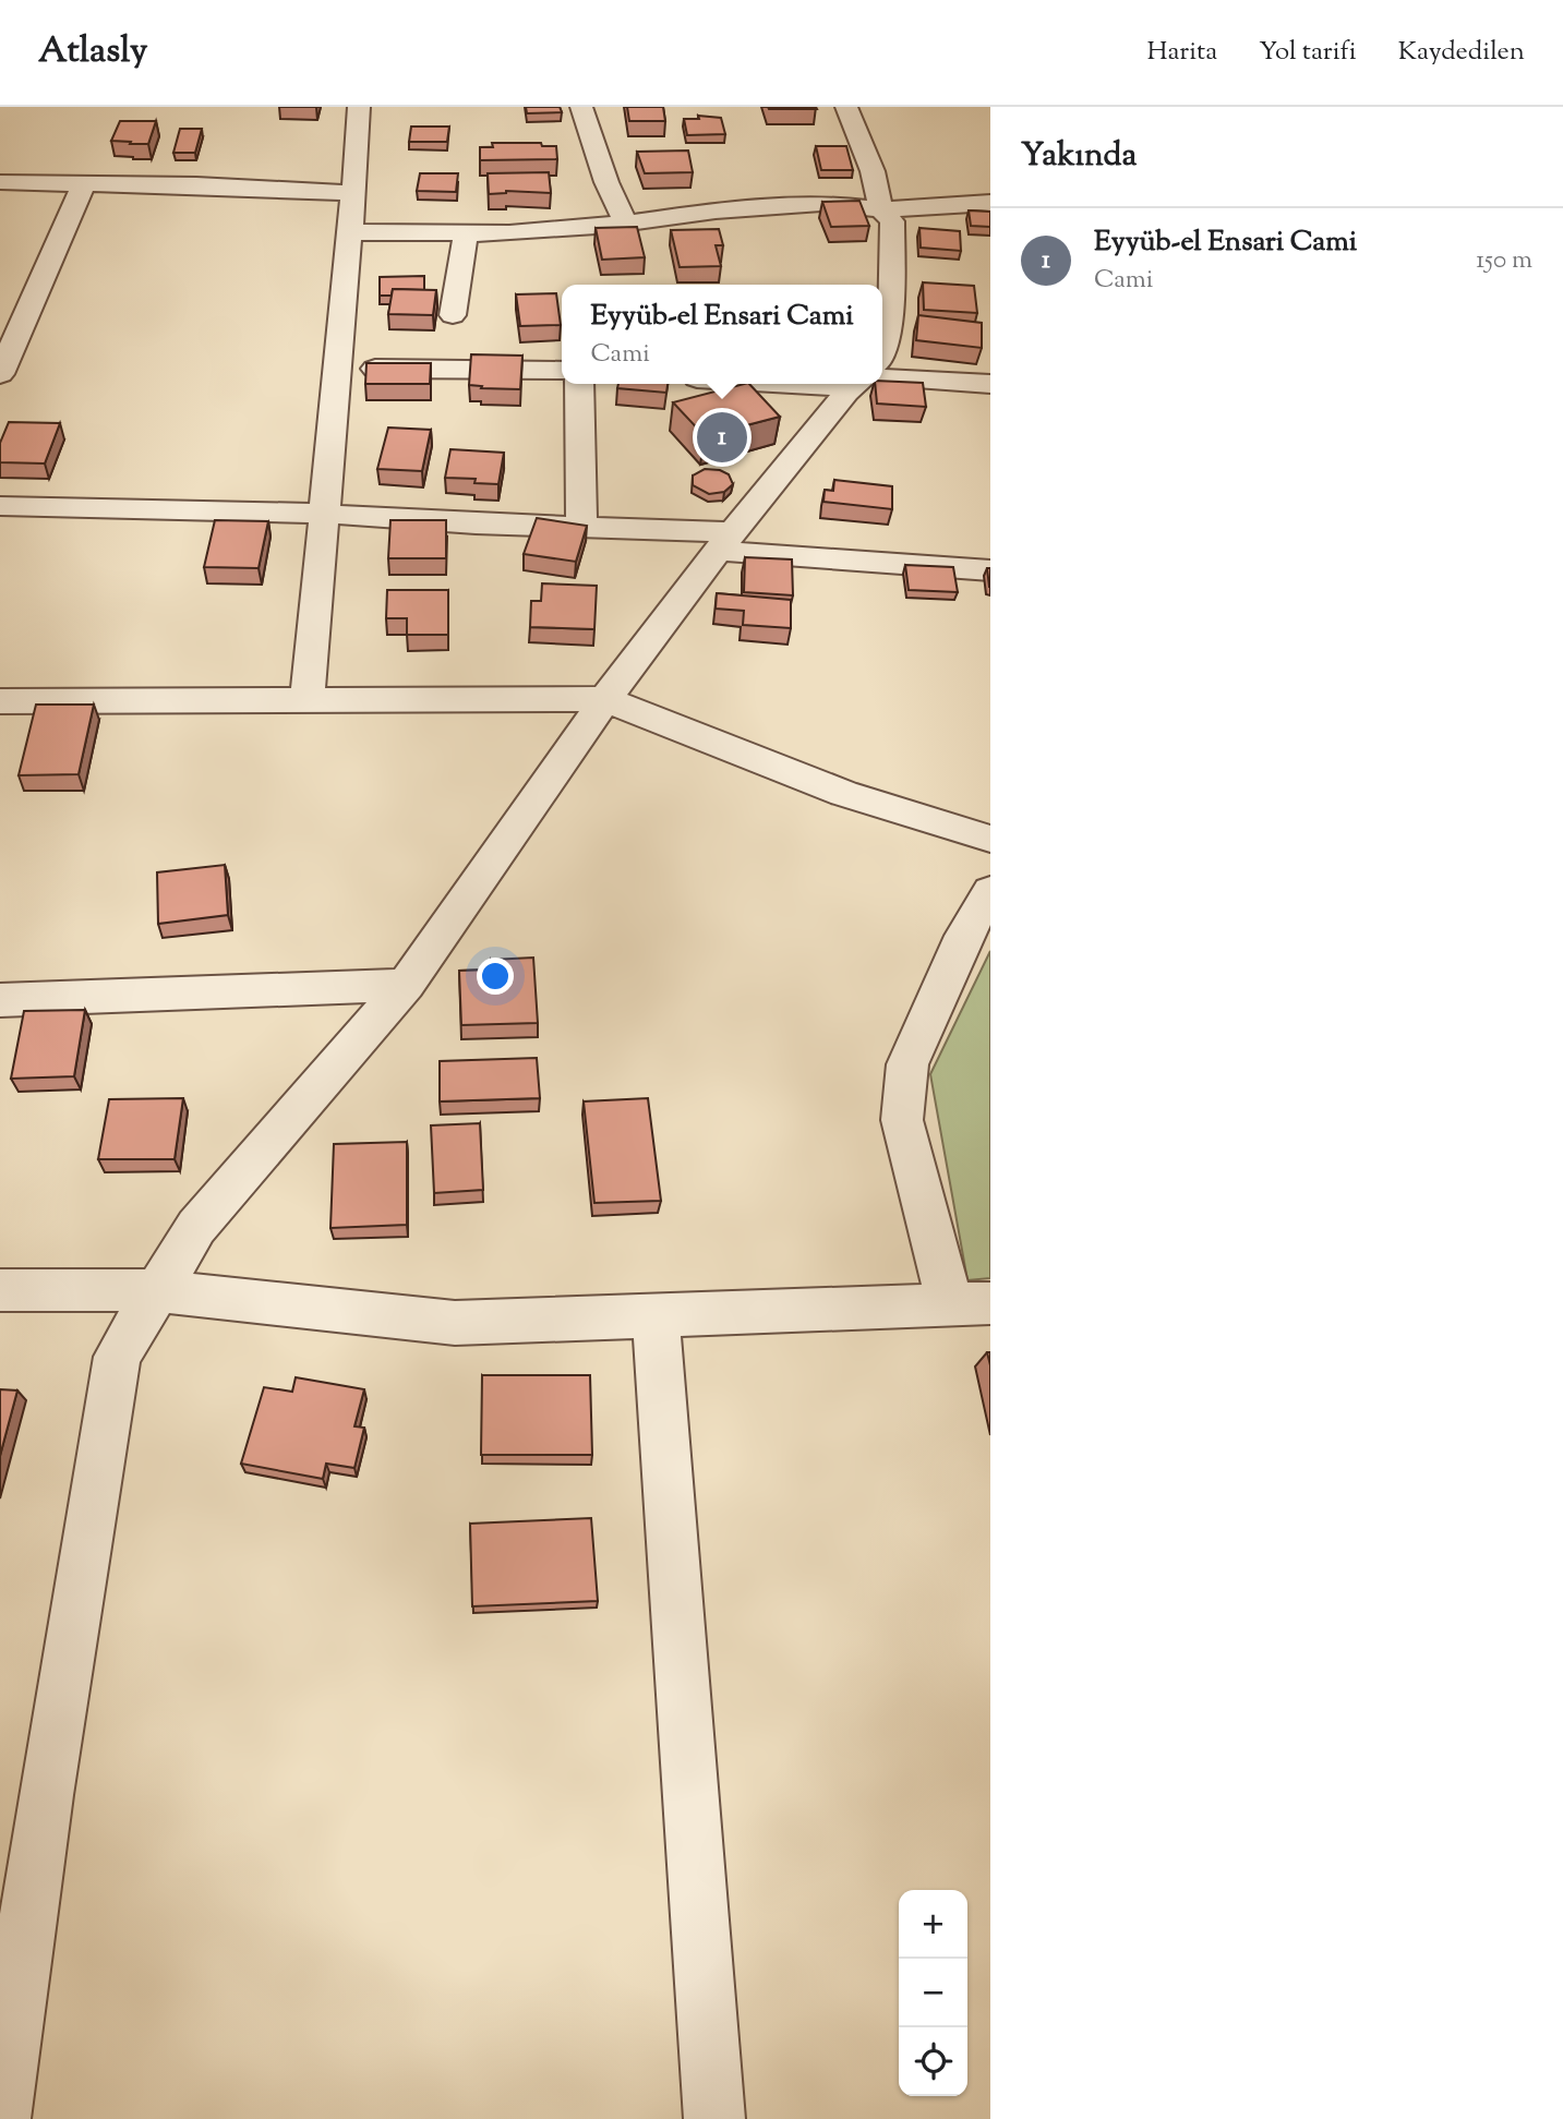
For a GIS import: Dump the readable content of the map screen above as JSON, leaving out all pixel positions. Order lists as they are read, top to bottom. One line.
{"page":{"header":"Atlasly","nav":["Harita","Yol tarifi","Kaydedilen"],"heading":"Yakında","list":[{"mark":"1","name":"Eyyüb-el Ensari Cami","note":"Cami","value":"150 m"}],"popup":["Eyyüb-el Ensari Cami","Cami"],"pins":"1","map_buttons":["+","−"]}}
